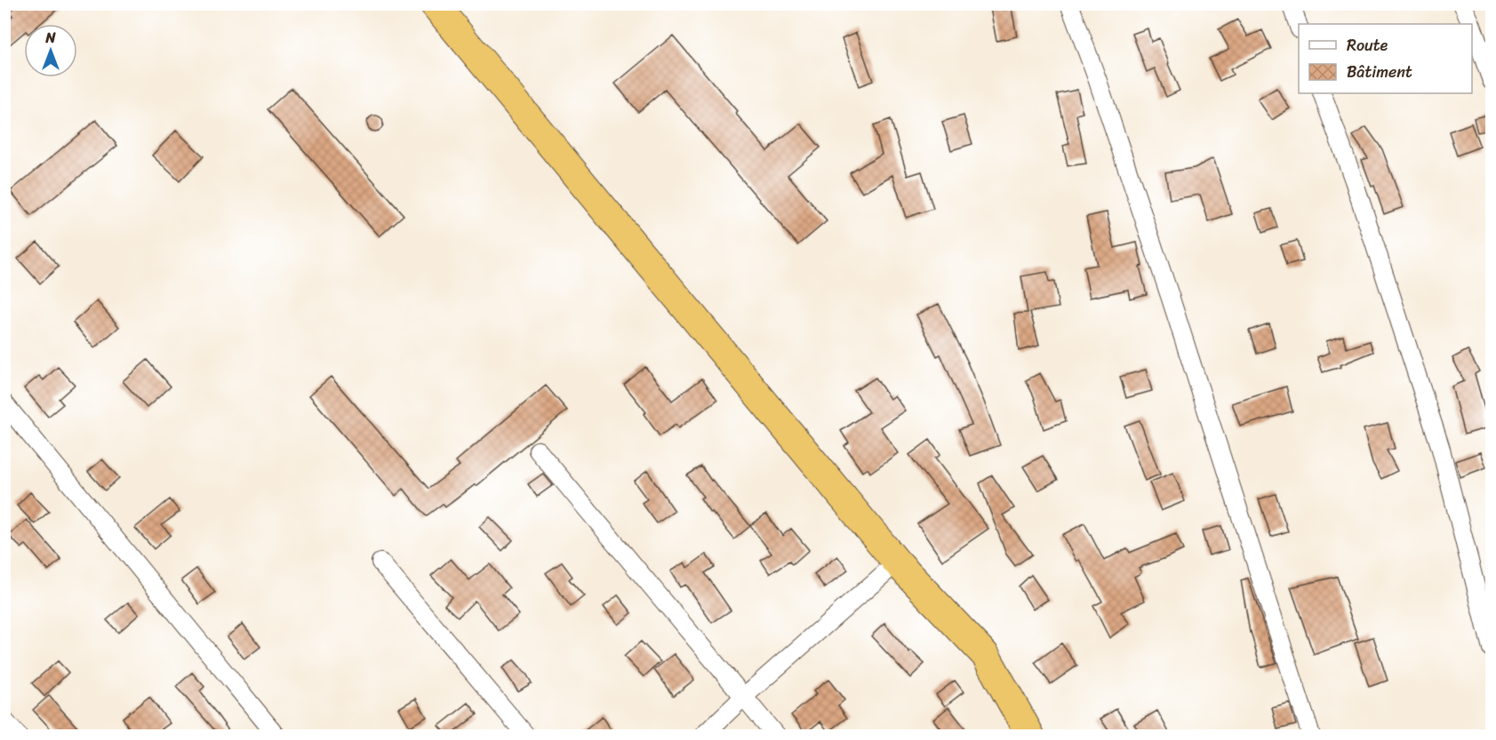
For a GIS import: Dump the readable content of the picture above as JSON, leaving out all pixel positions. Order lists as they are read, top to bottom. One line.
{"legend":["Route","Bâtiment"],"north":"top"}
